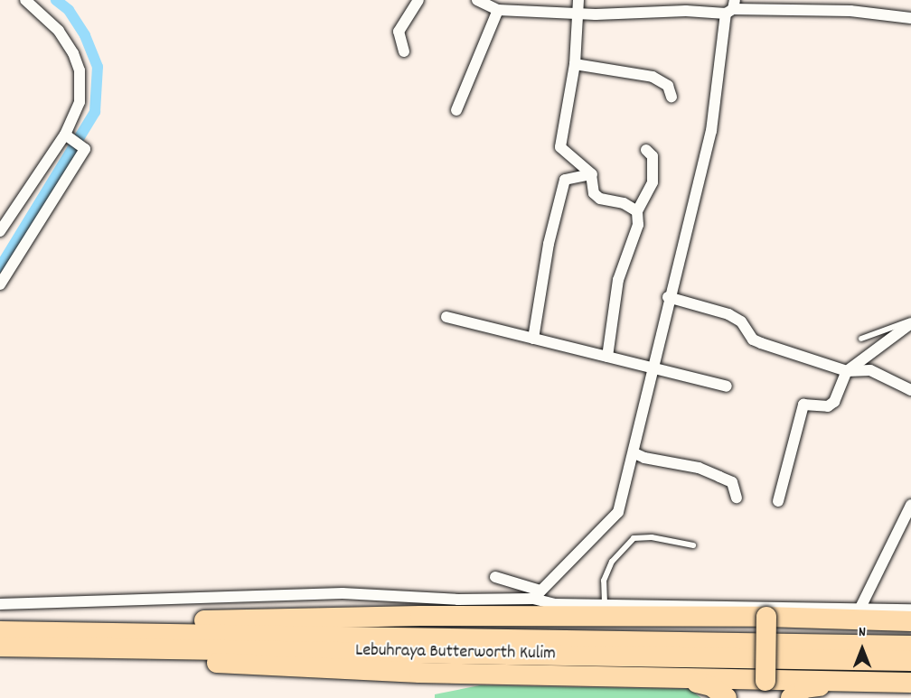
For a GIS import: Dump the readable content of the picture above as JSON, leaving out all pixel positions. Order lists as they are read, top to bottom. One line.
{"streets":{"highway":["Lebuhraya Butterworth Kulim"]},"north":"top"}
